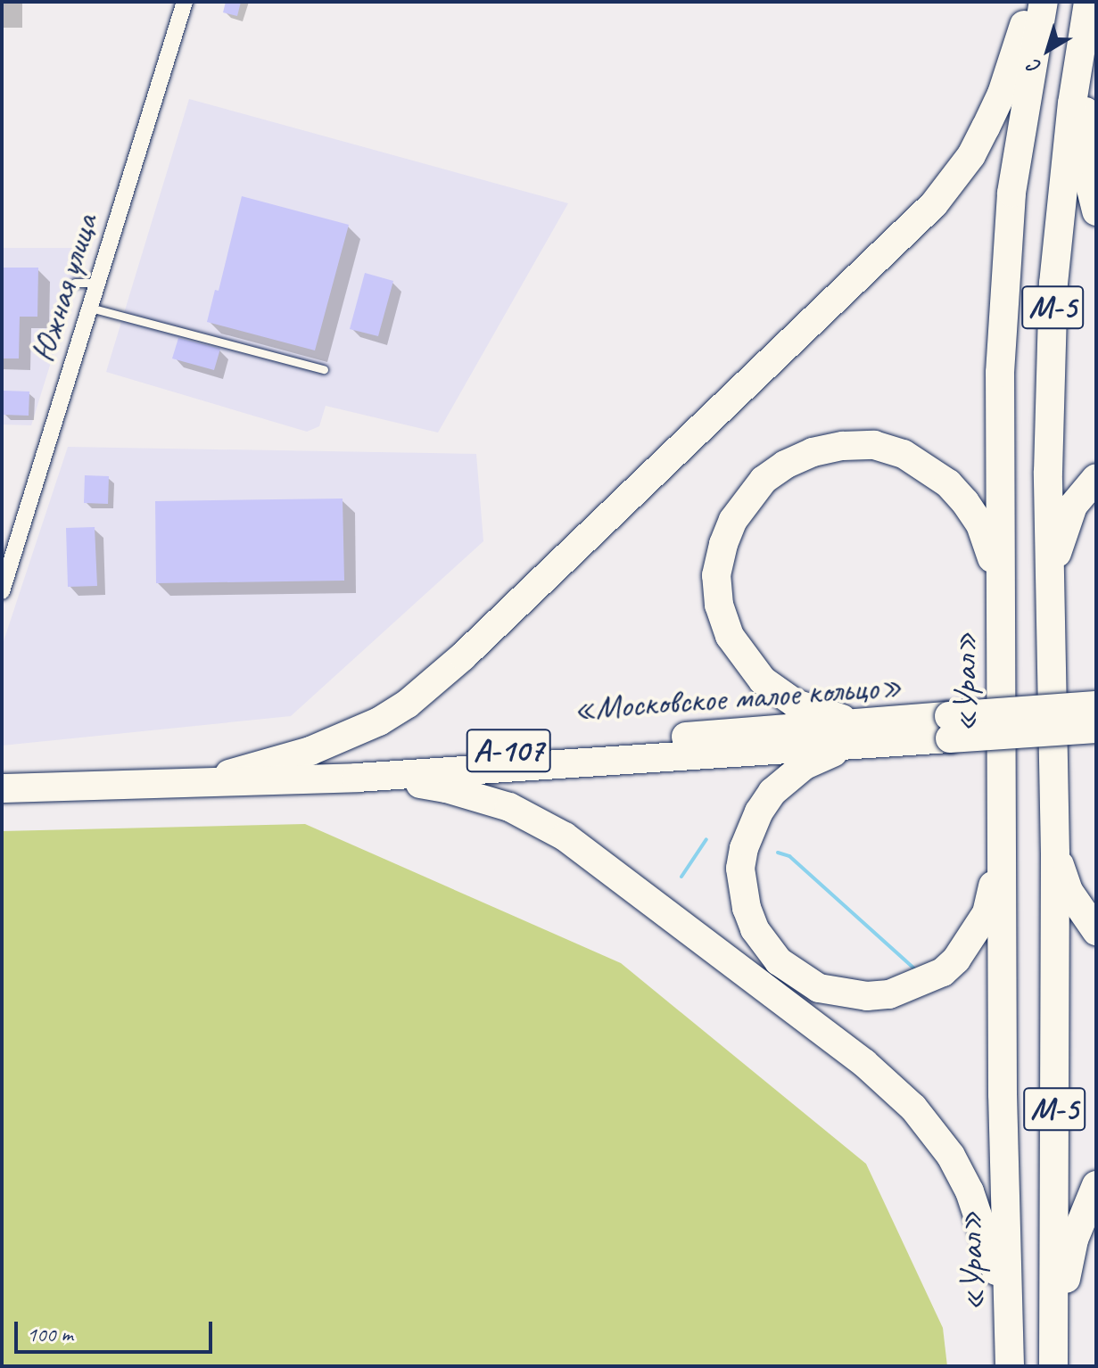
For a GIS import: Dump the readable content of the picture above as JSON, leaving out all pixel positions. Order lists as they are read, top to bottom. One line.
{"streets":{"highway":["М-5","«Урал»","«Московское малое кольцо»","А-107"],"street":["Южная улица"]},"scale_bar":"100 m","north":"bottom left"}
